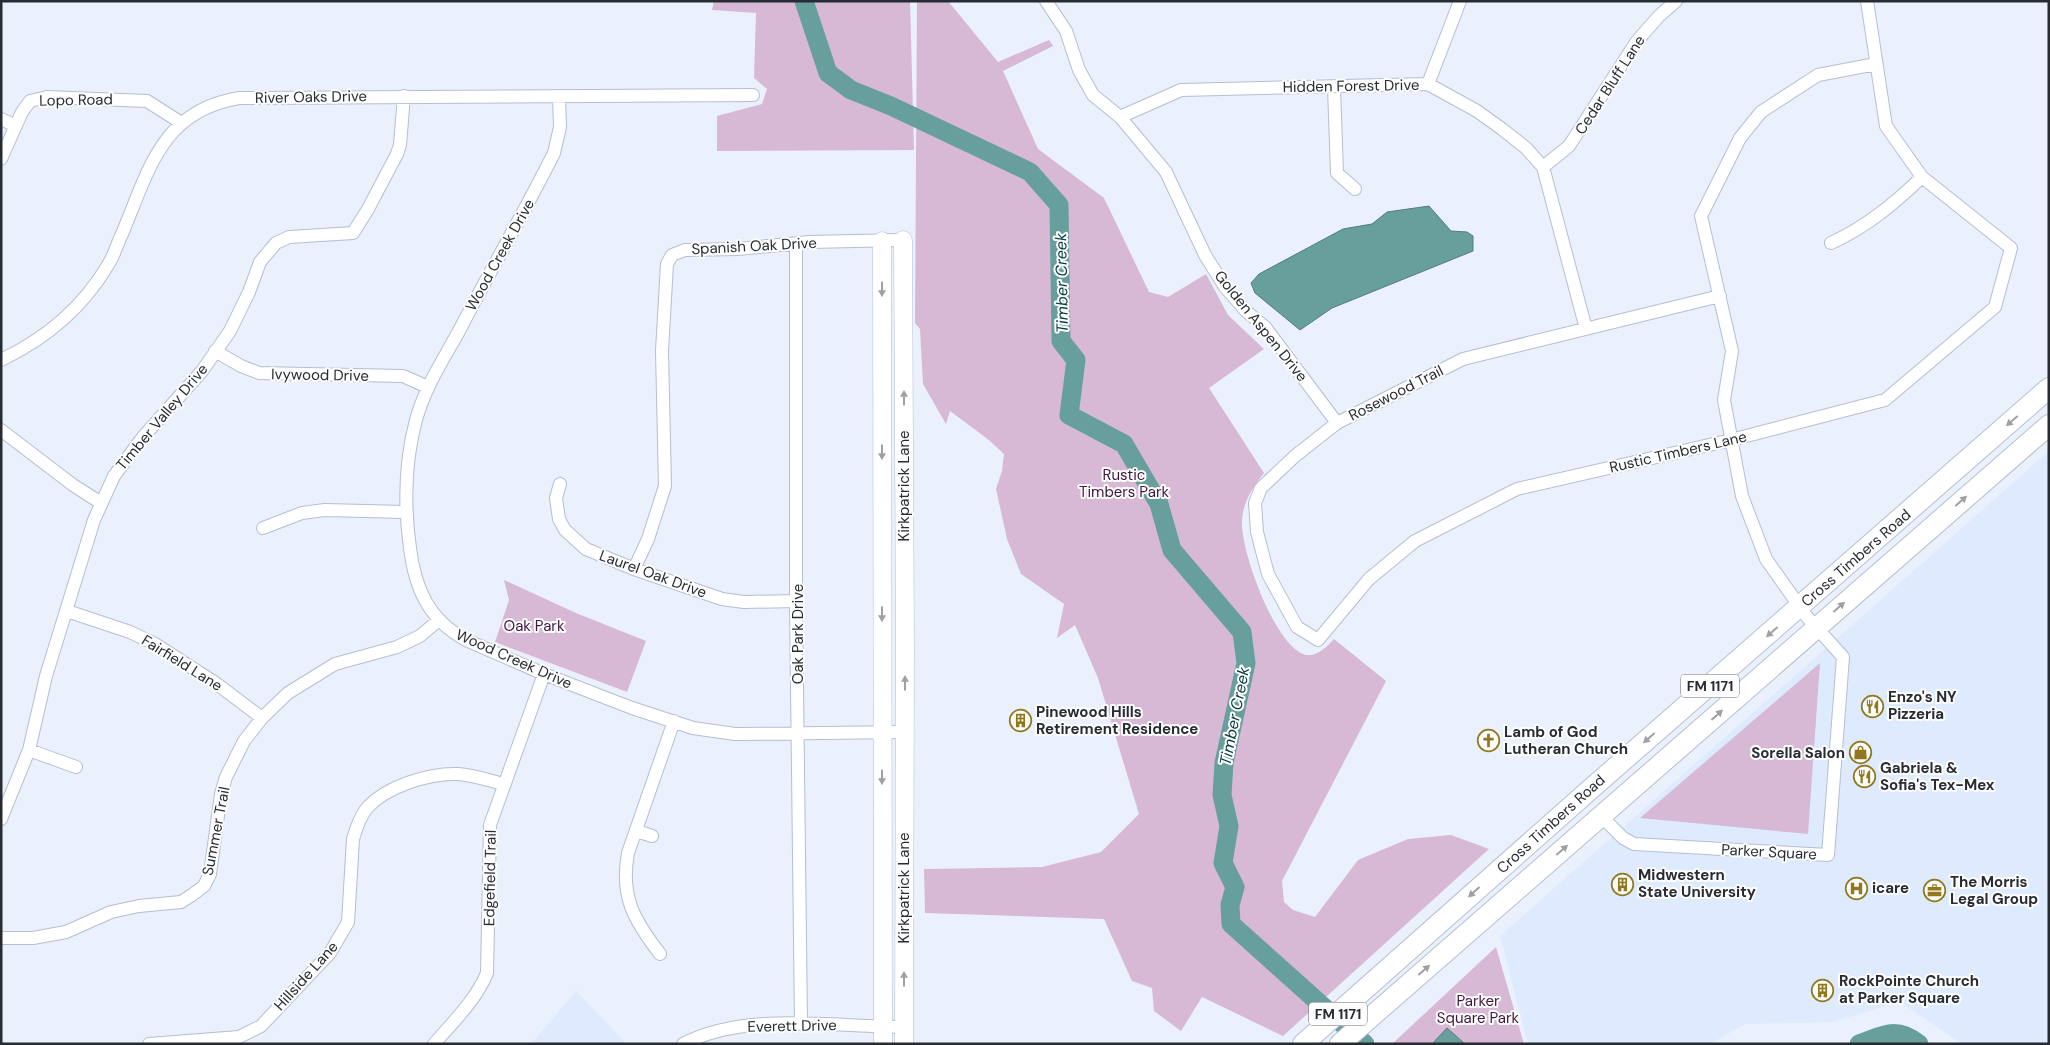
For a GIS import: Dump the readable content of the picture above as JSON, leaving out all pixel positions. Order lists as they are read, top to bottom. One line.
{"streets":{"main road":["Cross Timbers Road","FM 1171"],"street":["Cedar Bluff Lane","Hidden Forest Drive","River Oaks Drive","Lopo Road","Spanish Oak Drive","Wood Creek Drive","Golden Aspen Drive","Ivywood Drive","Rosewood Trail","Timber Valley Drive","Rustic Timbers Lane","Kirkpatrick Lane","Laurel Oak Drive","Oak Park Drive","Fairfield Lane","Summer Trail","Parker Square","Edgefield Trail","Hillside Lane","Everett Drive"]},"crossings":[["Cedar Bluff Lane","Hidden Forest Drive"],["Hidden Forest Drive","Golden Aspen Drive"],["Hidden Forest Drive","Rosewood Trail"],["River Oaks Drive","Lopo Road"],["River Oaks Drive","Wood Creek Drive"],["River Oaks Drive","Timber Valley Drive"],["Spanish Oak Drive","Kirkpatrick Lane"],["Spanish Oak Drive","Laurel Oak Drive"],["Spanish Oak Drive","Oak Park Drive"],["Wood Creek Drive","Ivywood Drive"],["Wood Creek Drive","Kirkpatrick Lane"],["Wood Creek Drive","Oak Park Drive"],["Wood Creek Drive","Summer Trail"],["Wood Creek Drive","Edgefield Trail"],["Golden Aspen Drive","Rosewood Trail"],["Ivywood Drive","Timber Valley Drive"],["Rosewood Trail","Rustic Timbers Lane"],["Timber Valley Drive","Fairfield Lane"],["Kirkpatrick Lane","Everett Drive"],["Cross Timbers Road","Parker Square"],["Laurel Oak Drive","Oak Park Drive"],["Oak Park Drive","Everett Drive"],["Fairfield Lane","Summer Trail"],["Edgefield Trail","Hillside Lane"]],"water":["Timber Creek"],"parks":["Rustic Timbers Park","Oak Park","Parker Square Park"],"places":{"restaurant":["Enzo's NY Pizzeria","Gabriela & Sofia's Tex-Mex"],"building":["Pinewood Hills Retirement Residence","Midwestern State University","RockPointe Church at Parker Square"],"church":["Lamb of God Lutheran Church"],"shop":["Sorella Salon"],"hospital":["icare"],"office":["The Morris Legal Group"]}}
